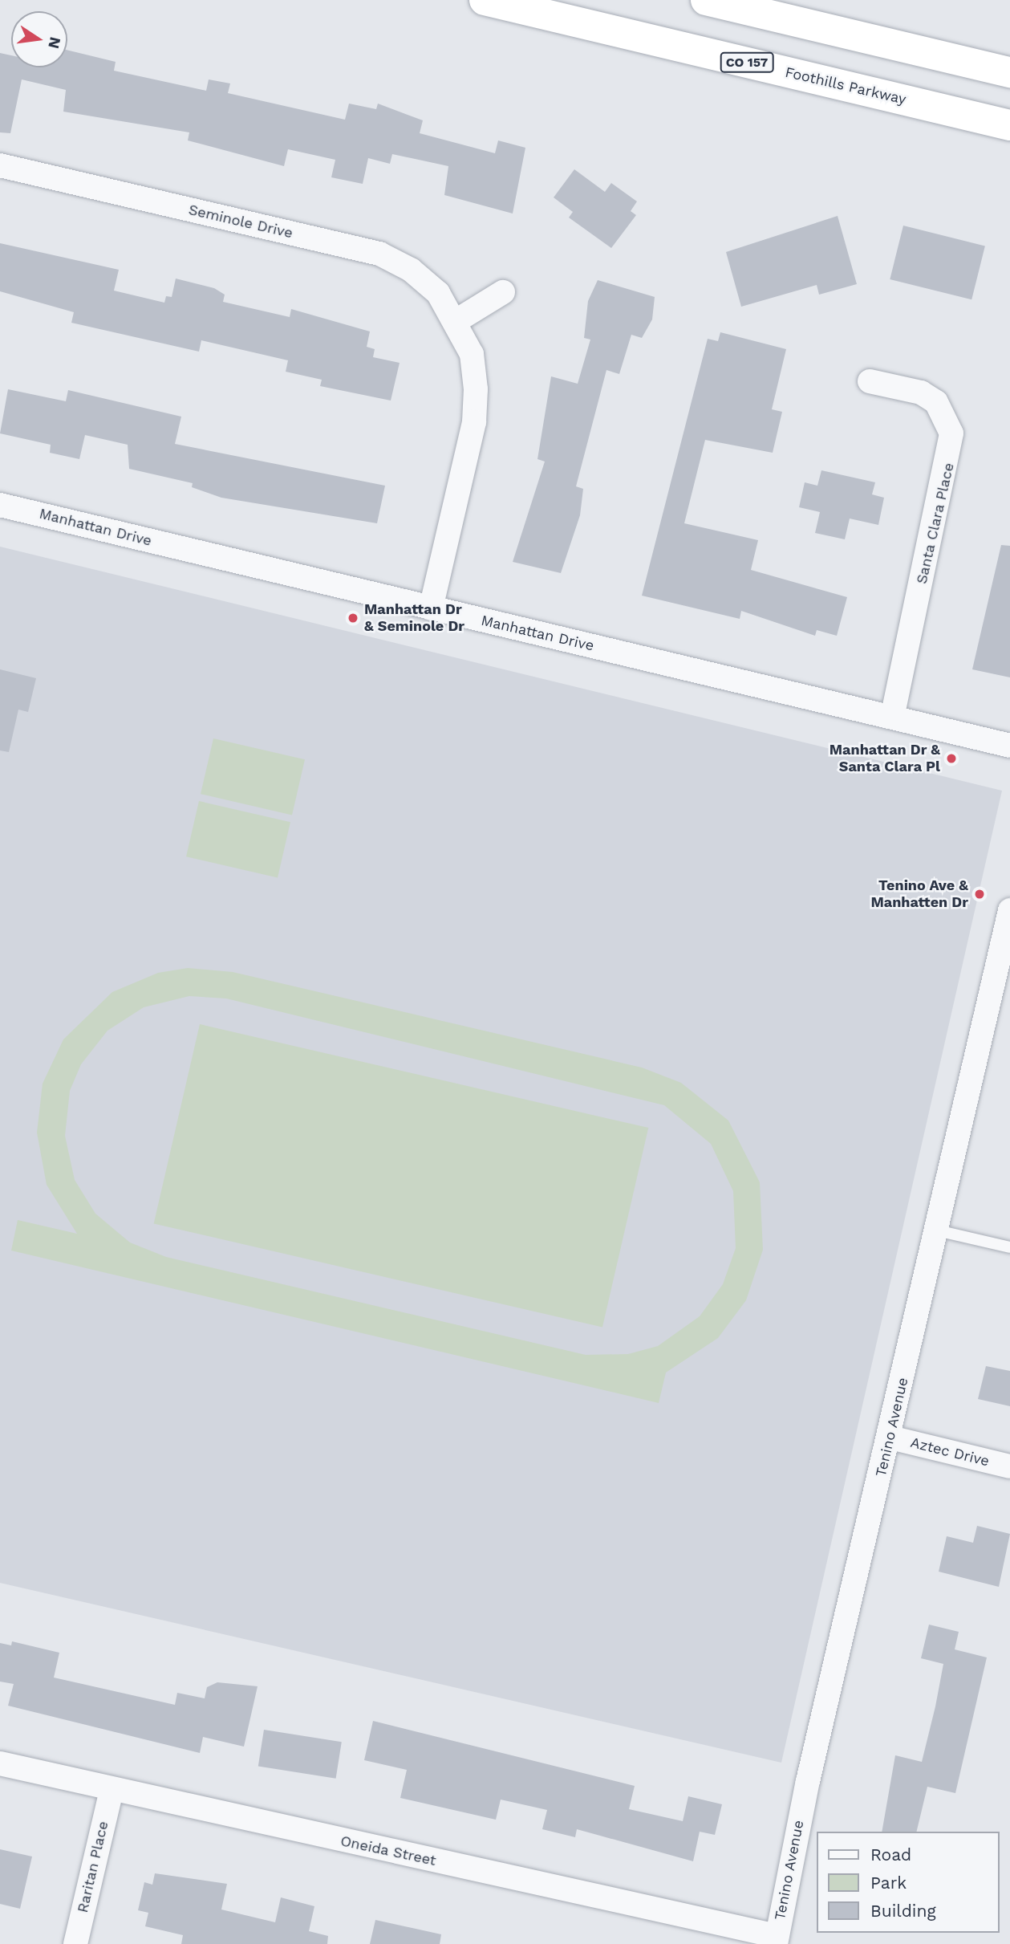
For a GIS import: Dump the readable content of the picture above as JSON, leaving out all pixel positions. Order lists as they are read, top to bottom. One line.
{"streets":{"highway":["CO 157","Foothills Parkway"],"street":["Seminole Drive","Santa Clara Place","Manhattan Drive","Tenino Avenue","Aztec Drive","Oneida Street","Raritan Place"]},"crossings":[["Seminole Drive","Manhattan Drive"],["Santa Clara Place","Manhattan Drive"],["Tenino Avenue","Aztec Drive"],["Tenino Avenue","Oneida Street"],["Oneida Street","Raritan Place"]],"places":["Manhattan Dr & Seminole Dr","Manhattan Dr & Santa Clara Pl","Tenino Ave & Manhatten Dr"],"legend":["Road","Park","Building"],"north":"right"}
